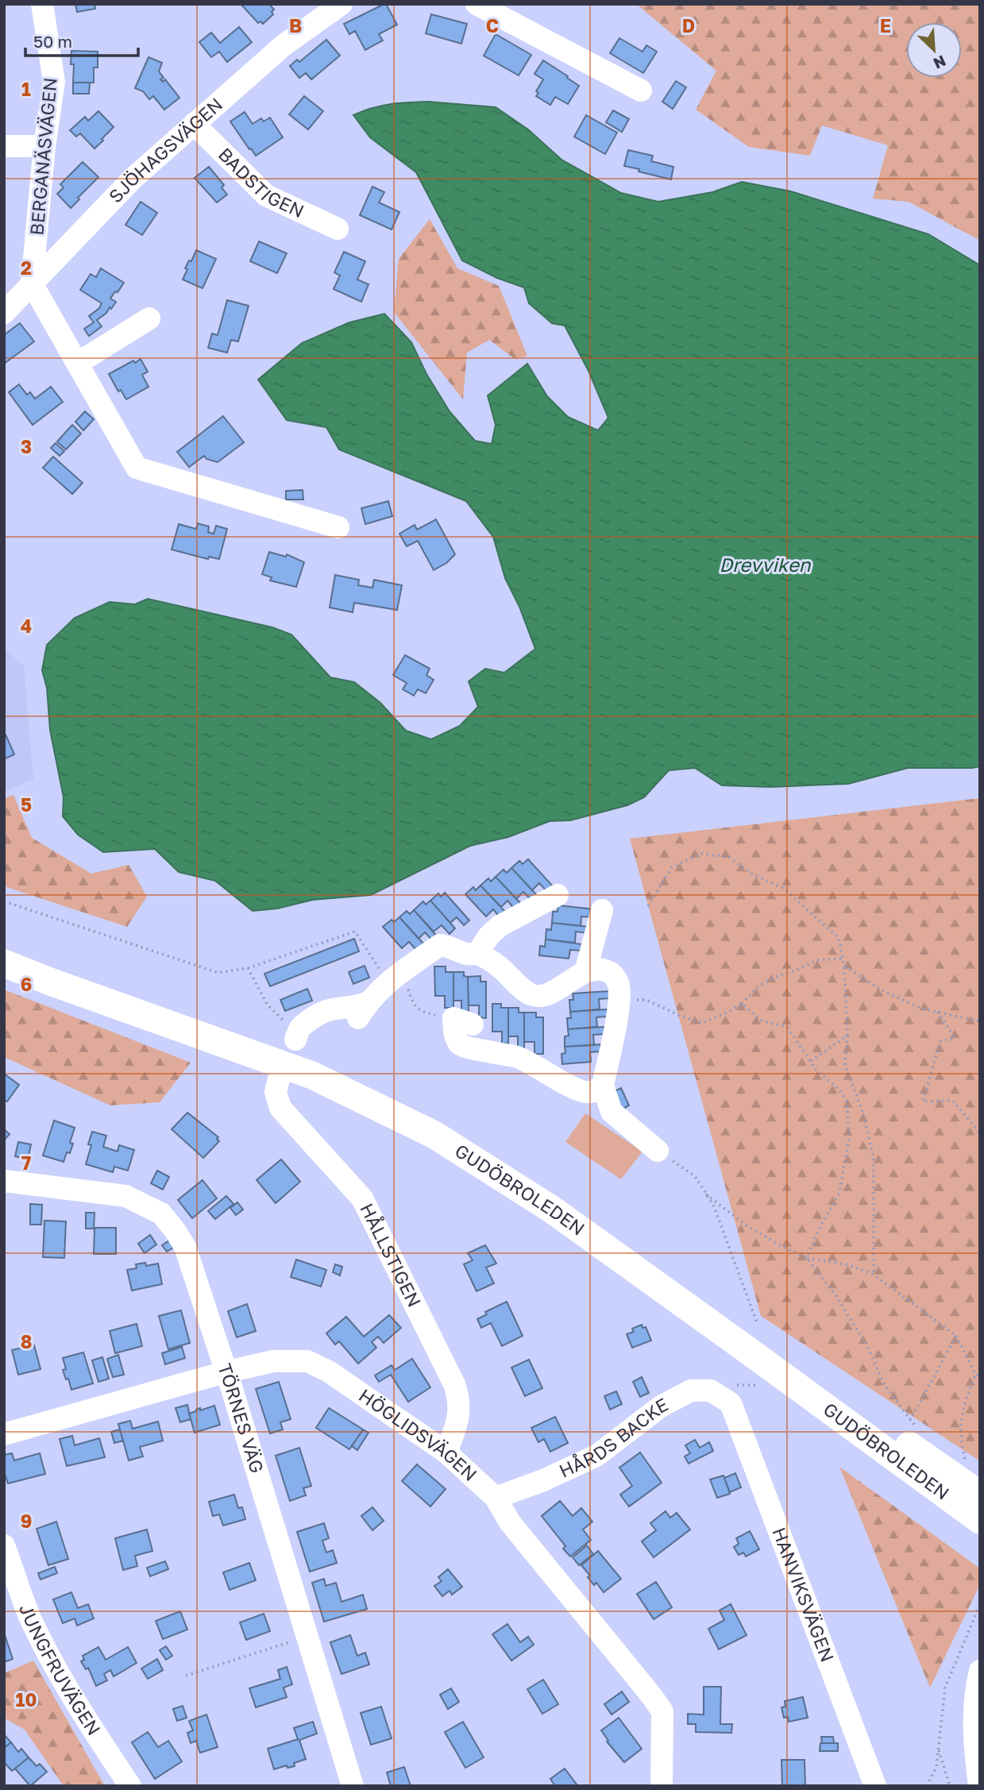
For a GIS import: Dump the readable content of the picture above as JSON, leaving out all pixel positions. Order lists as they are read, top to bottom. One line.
{"streets":{"main road":["GUDÖBROLEDEN"],"street":["SJÖHAGSVÄGEN","BERGANÄSVÄGEN","BADSTIGEN","HÅLLSTIGEN","TÖRNES VÄG","HÖGLIDSVÄGEN","HÅRDS BACKE","HANVIKSVÄGEN","JUNGFRUVÄGEN"]},"crossings":[["SJÖHAGSVÄGEN","BERGANÄSVÄGEN"],["SJÖHAGSVÄGEN","BADSTIGEN"],["HÅLLSTIGEN","HÖGLIDSVÄGEN"],["TÖRNES VÄG","HÖGLIDSVÄGEN"],["HÖGLIDSVÄGEN","HÅRDS BACKE"],["HÅRDS BACKE","HANVIKSVÄGEN"]],"water":["Drevviken"],"scale_bar":"50 m","north":"bottom right","grid":{"columns":["B","C","D","E"],"rows":["1","2","3","4","5","6","7","8","9","10"]}}
